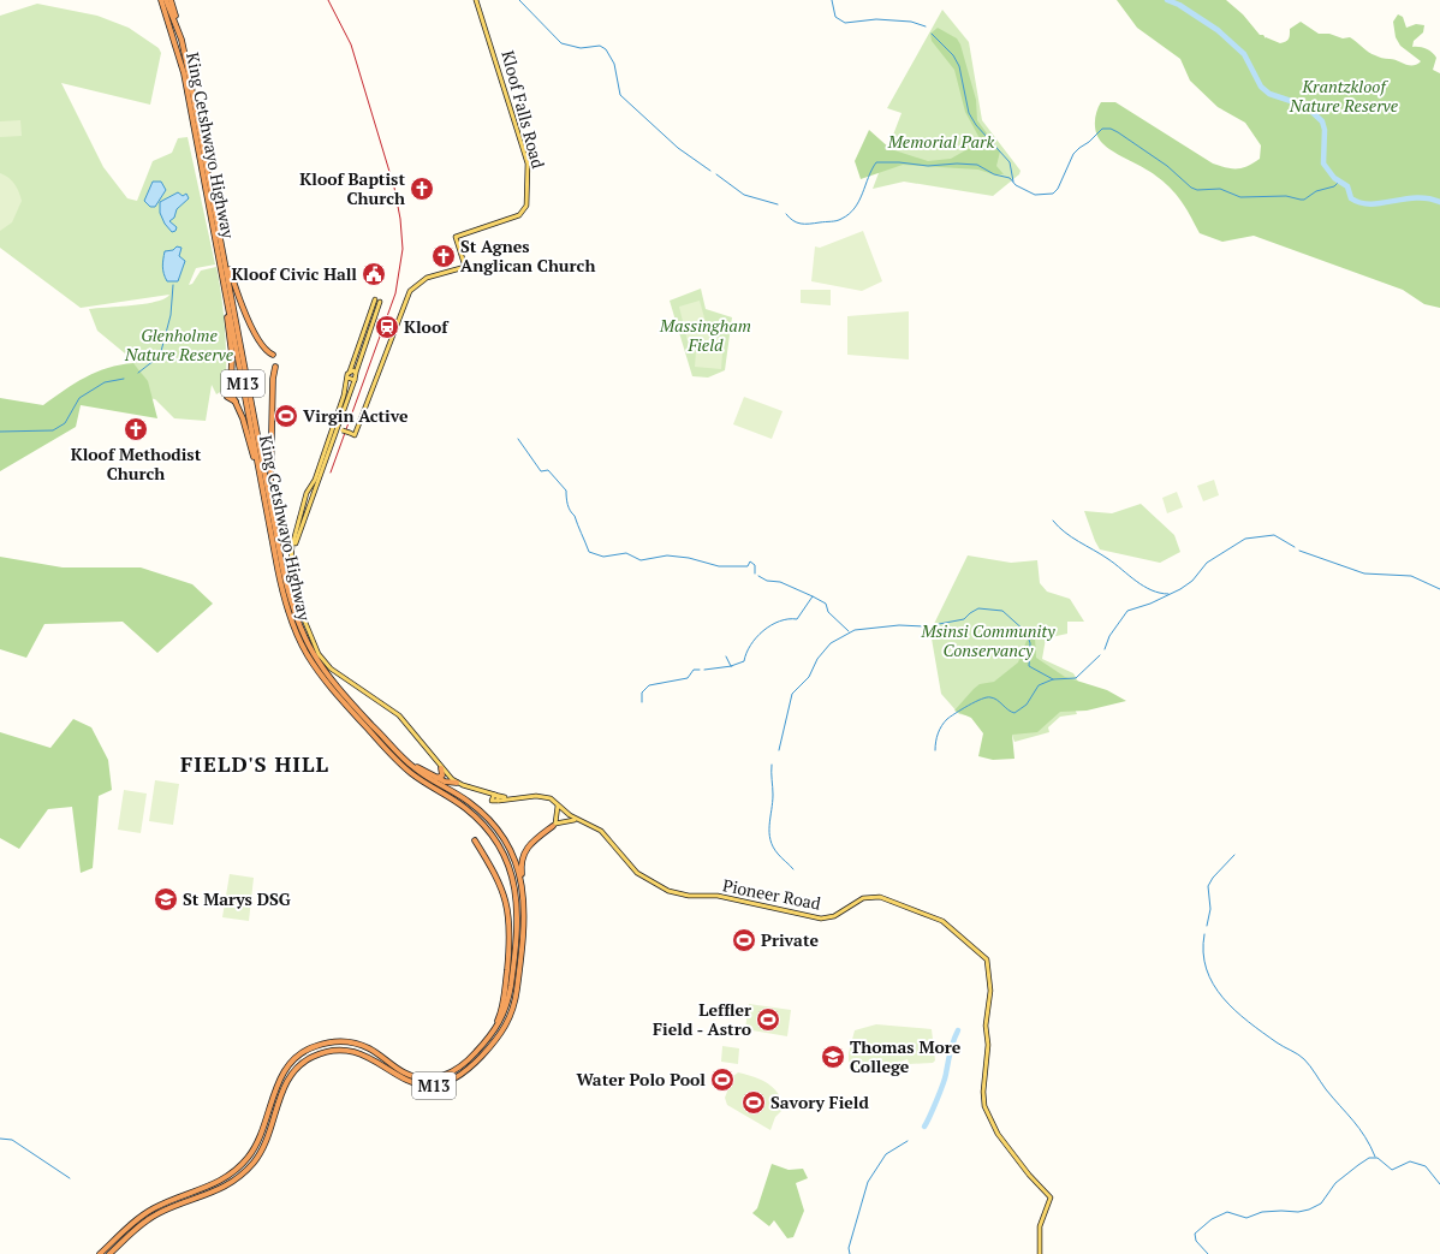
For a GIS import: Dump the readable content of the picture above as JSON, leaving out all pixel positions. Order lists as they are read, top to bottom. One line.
{"streets":{"highway":["King Cetshwayo Highway","M13"],"main road":["Kloof Falls Road","Pioneer Road"]},"districts":["FIELD'S HILL"],"parks":["Krantzkloof Nature Reserve","Memorial Park","Massingham Field","Glenholme Nature Reserve","Msinsi Community Conservancy"],"places":{"church":["Kloof Baptist Church","St Agnes Anglican Church","Kloof Methodist Church"],"public building":["Kloof Civic Hall"],"station":["Kloof"],"sports":["Virgin Active","Private","Leffler Field - Astro","Water Polo Pool","Savory Field"],"school or university":["St Marys DSG","Thomas More College"]}}
